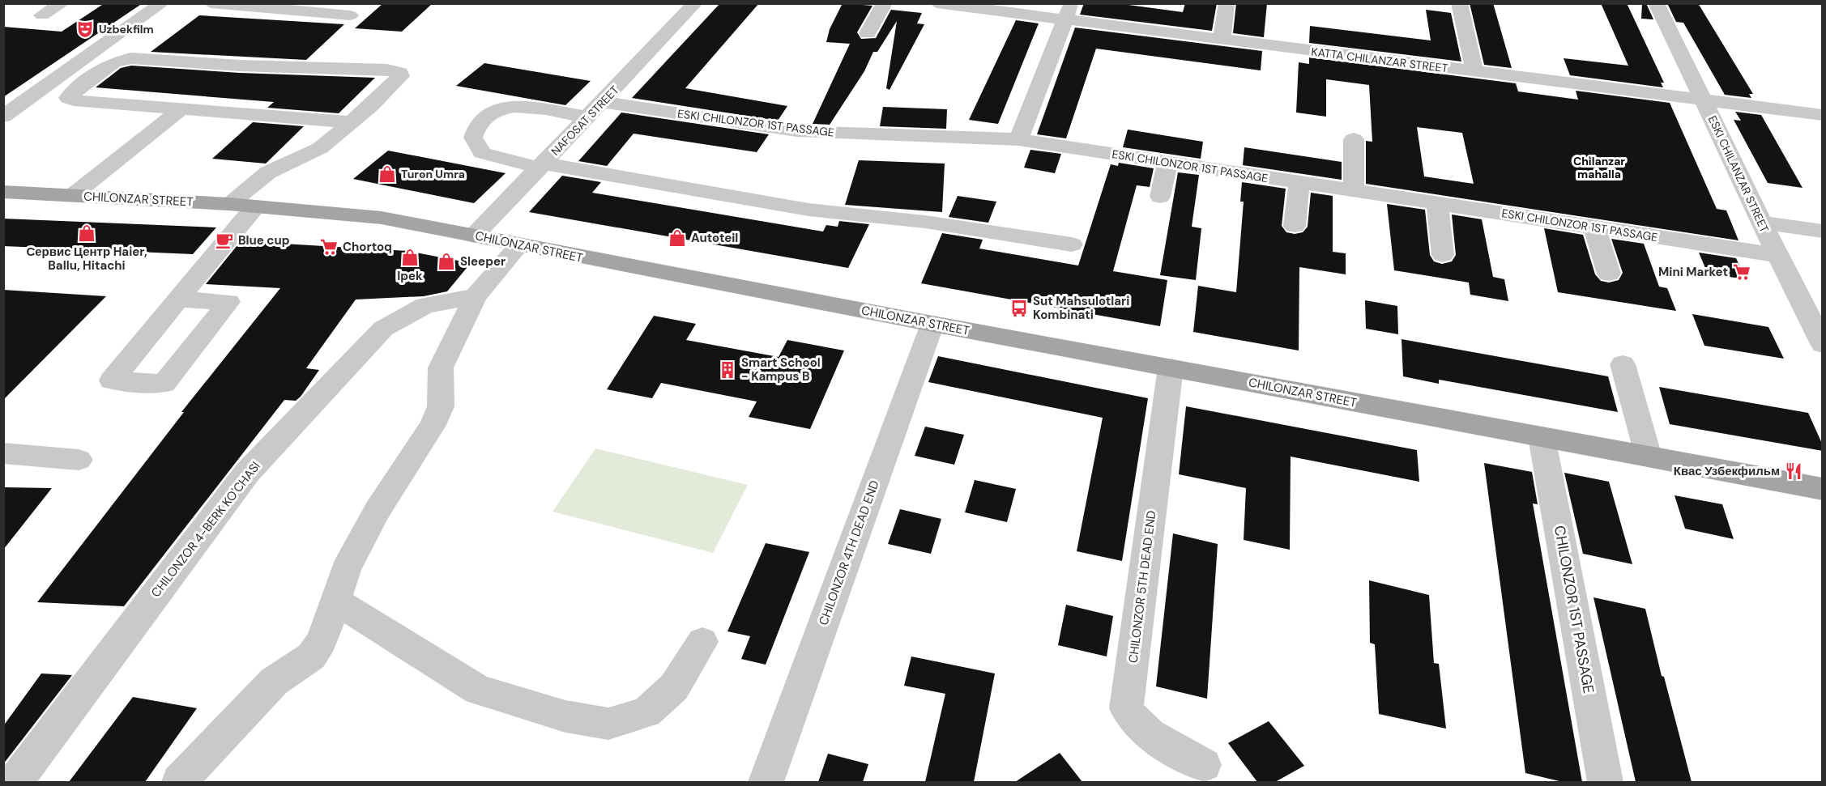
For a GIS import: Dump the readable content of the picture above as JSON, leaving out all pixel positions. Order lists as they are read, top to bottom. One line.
{"streets":{"main road":["CHILONZAR STREET"],"street":["KATTA CHILANZAR STREET","NAFOSAT STREET","ESKI CHILONZOR 1ST PASSAGE","ESKI CHILANZAR STREET","CHILONZOR 4-BERK KO'CHASI","CHILONZOR 4TH DEAD END","CHILONZOR 5TH DEAD END","CHILONZOR 1ST PASSAGE"]},"crossings":[["KATTA CHILANZAR STREET","ESKI CHILANZAR STREET"],["NAFOSAT STREET","ESKI CHILONZOR 1ST PASSAGE"],["NAFOSAT STREET","CHILONZAR STREET"],["ESKI CHILONZOR 1ST PASSAGE","ESKI CHILANZAR STREET"],["CHILONZAR STREET","CHILONZOR 4TH DEAD END"],["CHILONZAR STREET","CHILONZOR 5TH DEAD END"],["CHILONZAR STREET","CHILONZOR 1ST PASSAGE"]],"districts":["Chilanzar mahalla"],"places":{"theatre":["Uzbekfilm"],"shop":["Turon Umra","Сервис Центр Haier, Ballu, Hitachi","Autoteil","Ipek","Sleeper"],"cafe":["Blue cup"],"supermarket":["Chortoq","Mini Market"],"bus stop":["Sut Mahsulotlari Kombinati"],"building":["Smart School - Kampus B"],"restaurant":["Квас Узбекфильм"]}}
